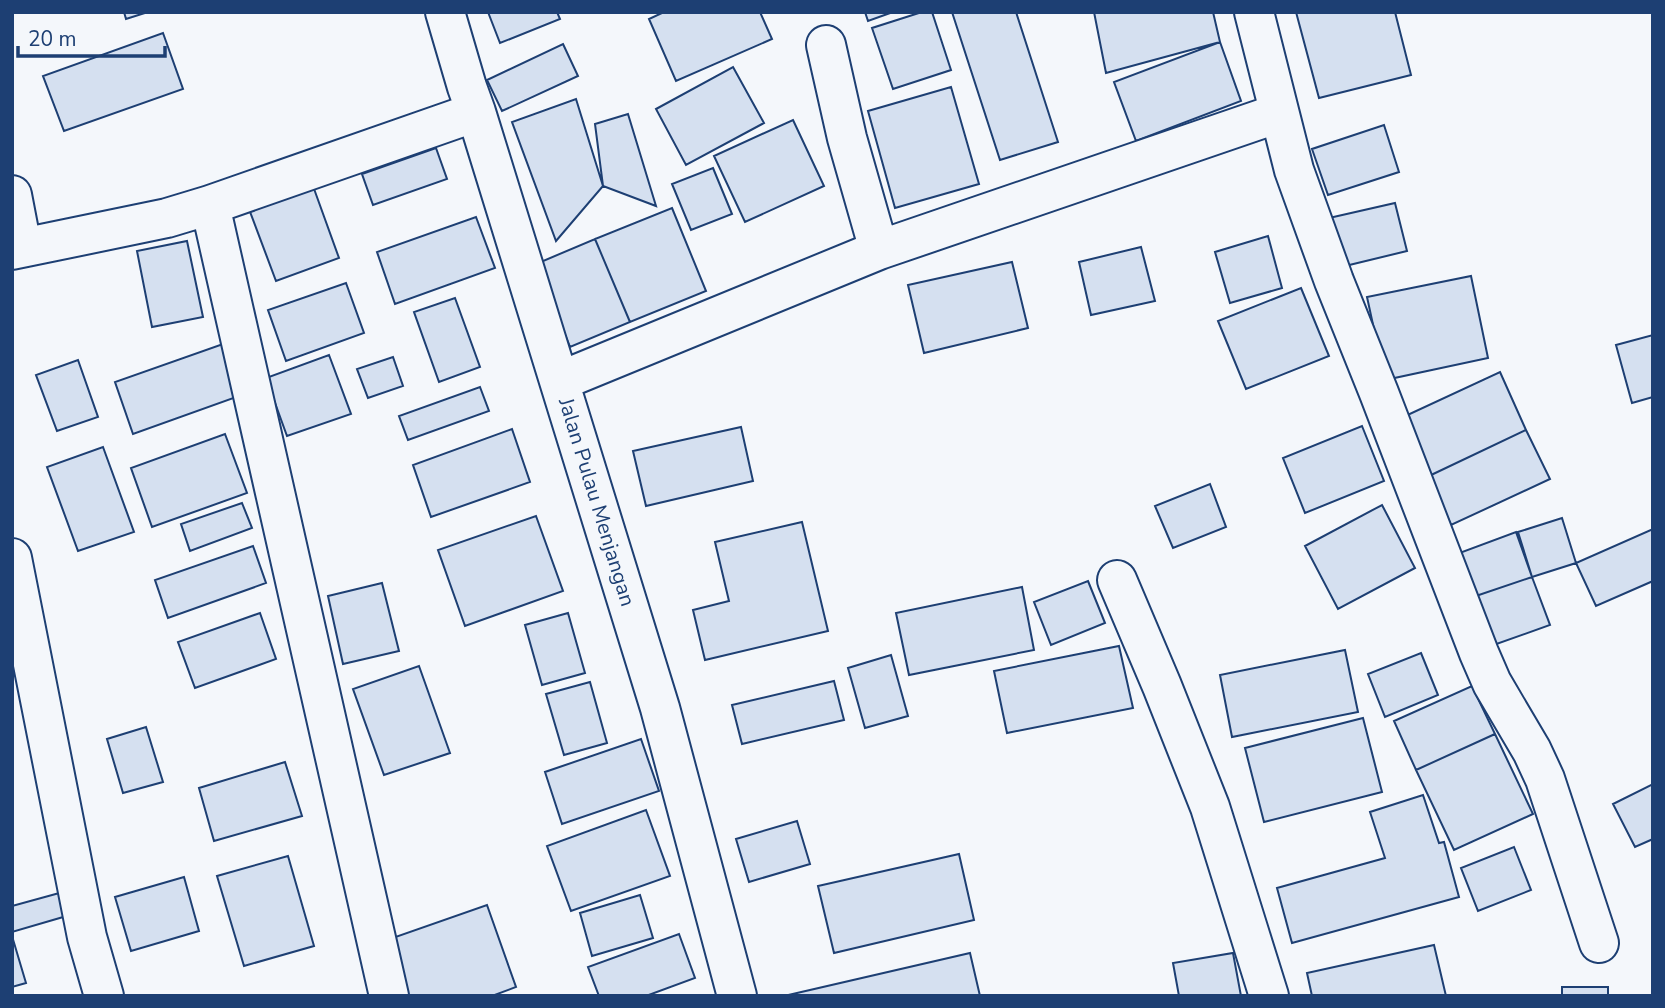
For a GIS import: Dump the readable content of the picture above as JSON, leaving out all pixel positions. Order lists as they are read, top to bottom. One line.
{"streets":{"street":["Jalan Pulau Menjangan"]},"scale_bar":"20 m"}
